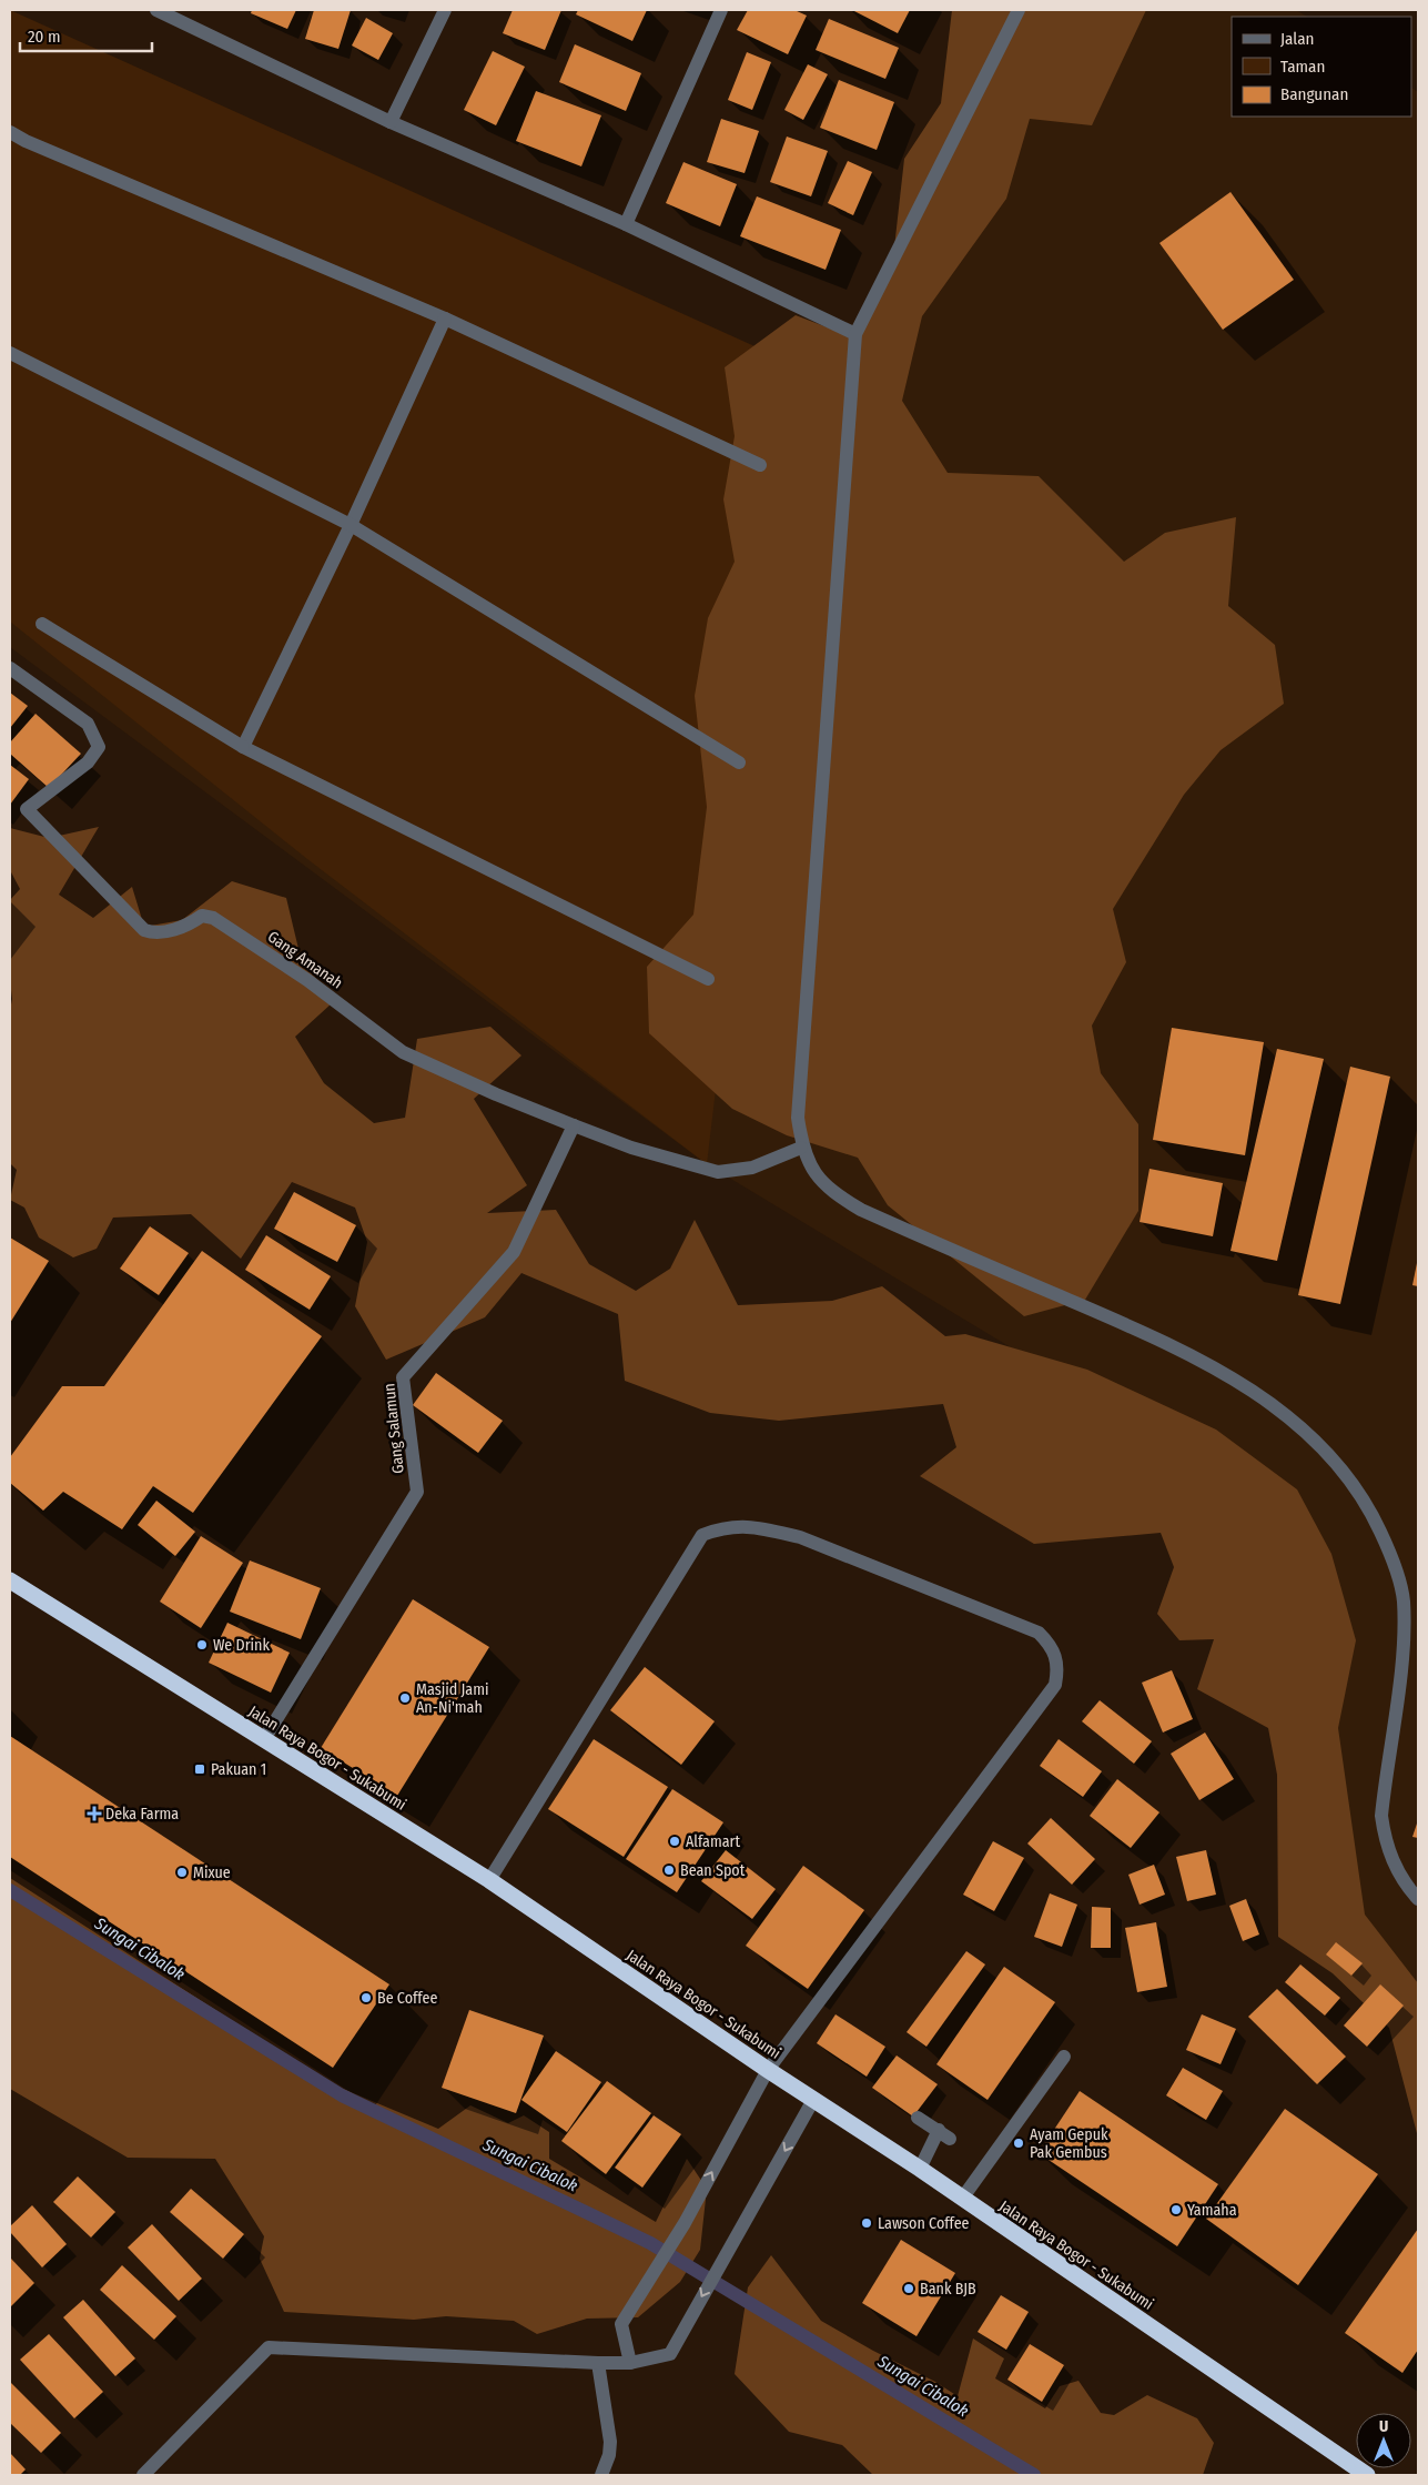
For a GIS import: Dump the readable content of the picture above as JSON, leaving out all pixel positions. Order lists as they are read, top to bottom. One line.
{"streets":{"highway":["Jalan Raya Bogor - Sukabumi"],"street":["Gang Amanah","Gang Salamun"]},"crossings":[["Gang Amanah","Gang Salamun"],["Gang Salamun","Jalan Raya Bogor - Sukabumi"]],"water":["Sungai Cibalok"],"places":{"other":["We Drink","Masjid Jami An-Ni'mah","Alfamart","Bean Spot","Mixue","Be Coffee","Ayam Gepuk Pak Gembus","Yamaha","Lawson Coffee","Bank BJB"],"transit":["Pakuan 1"],"health":["Deka Farma"]},"legend":["Jalan","Taman","Bangunan"],"scale_bar":"20 m","north":"top"}
